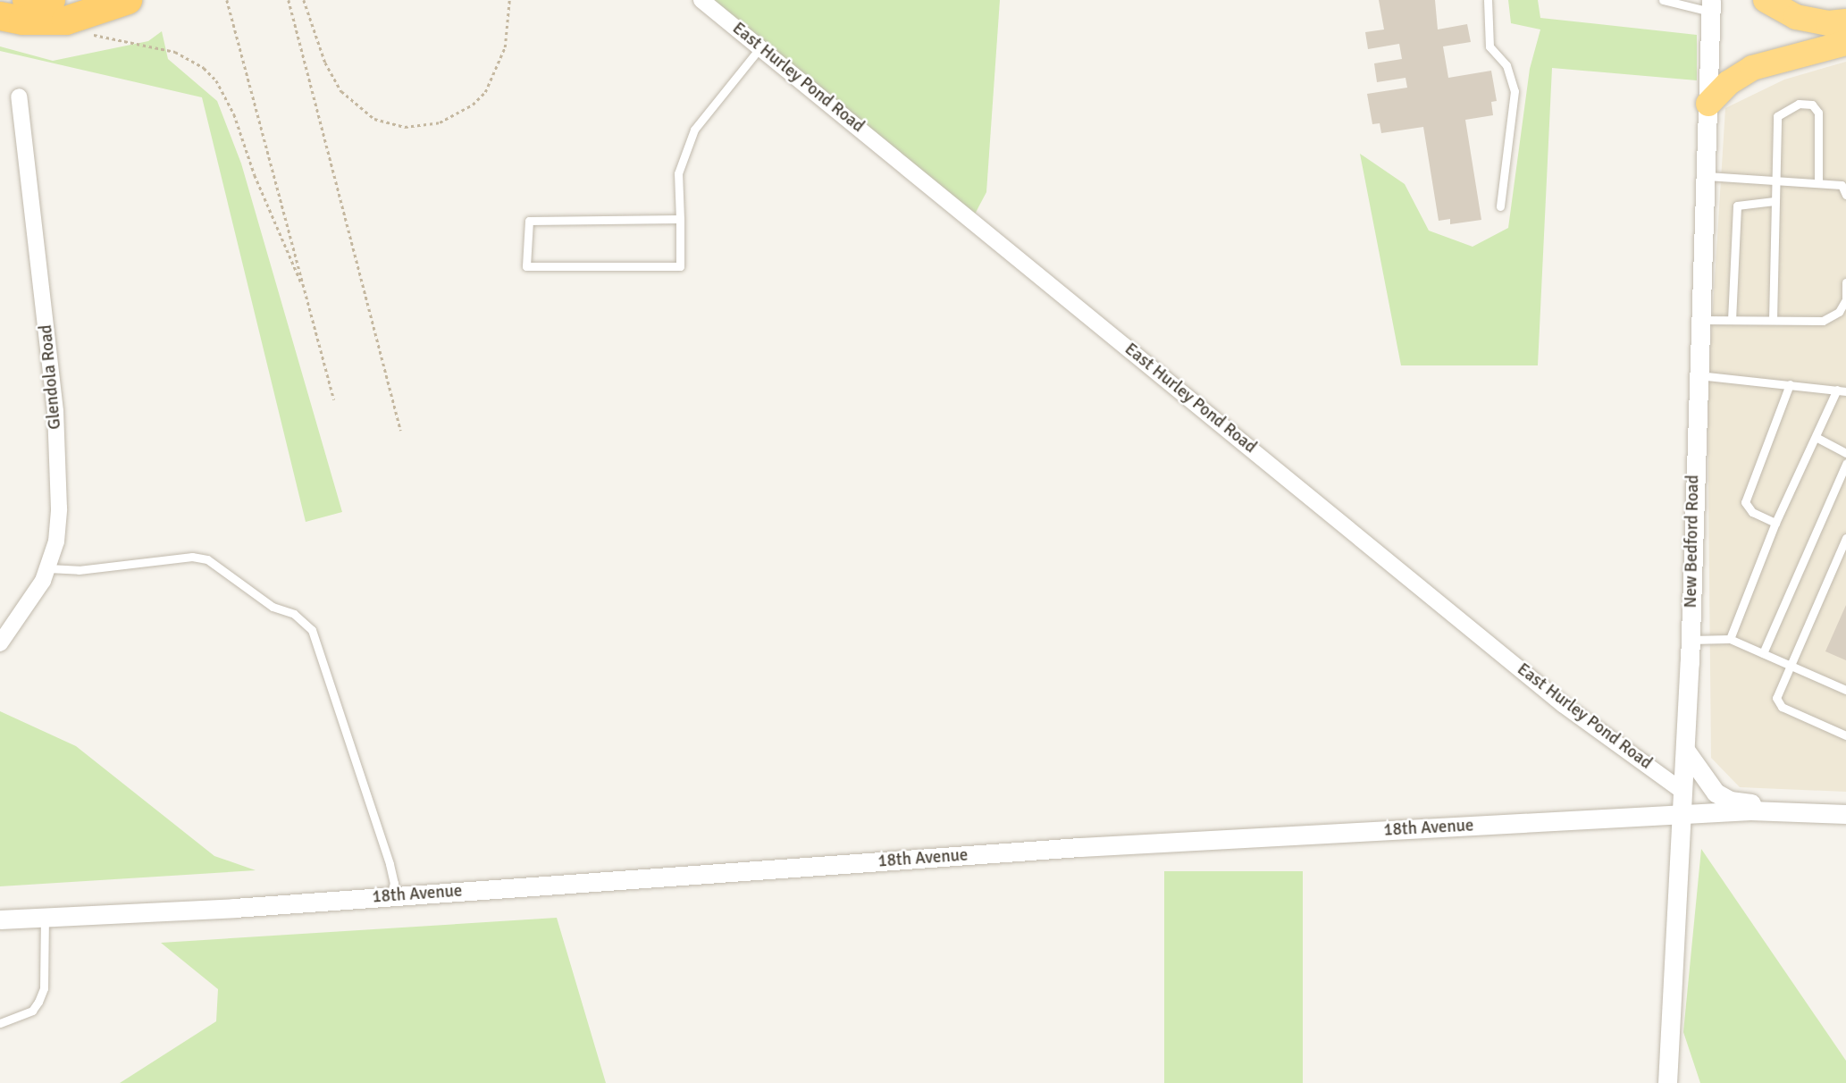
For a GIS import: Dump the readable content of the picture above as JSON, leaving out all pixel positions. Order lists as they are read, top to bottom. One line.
{"streets":{"street":["East Hurley Pond Road","Glendola Road","New Bedford Road","18th Avenue"]},"crossings":[["East Hurley Pond Road","New Bedford Road"],["New Bedford Road","18th Avenue"]]}
